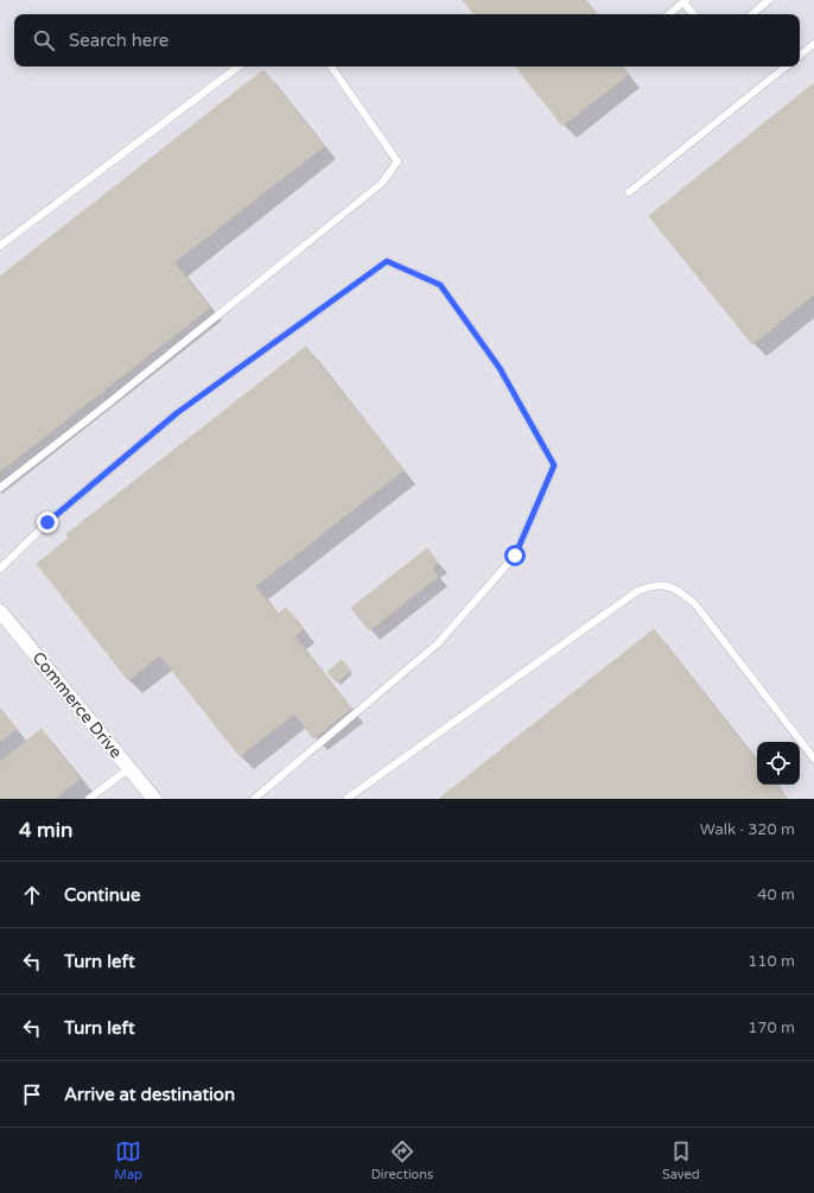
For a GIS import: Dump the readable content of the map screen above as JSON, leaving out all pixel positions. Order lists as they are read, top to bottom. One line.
{"streets":{"street":["Commerce Drive"]},"page":{"search":"Search here","heading":["4 min","Walk · 320 m"],"list":[["Continue","40 m"],["Turn left","110 m"],["Turn left","170 m"],"Arrive at destination"],"nav":["Map","Directions","Saved"]}}
